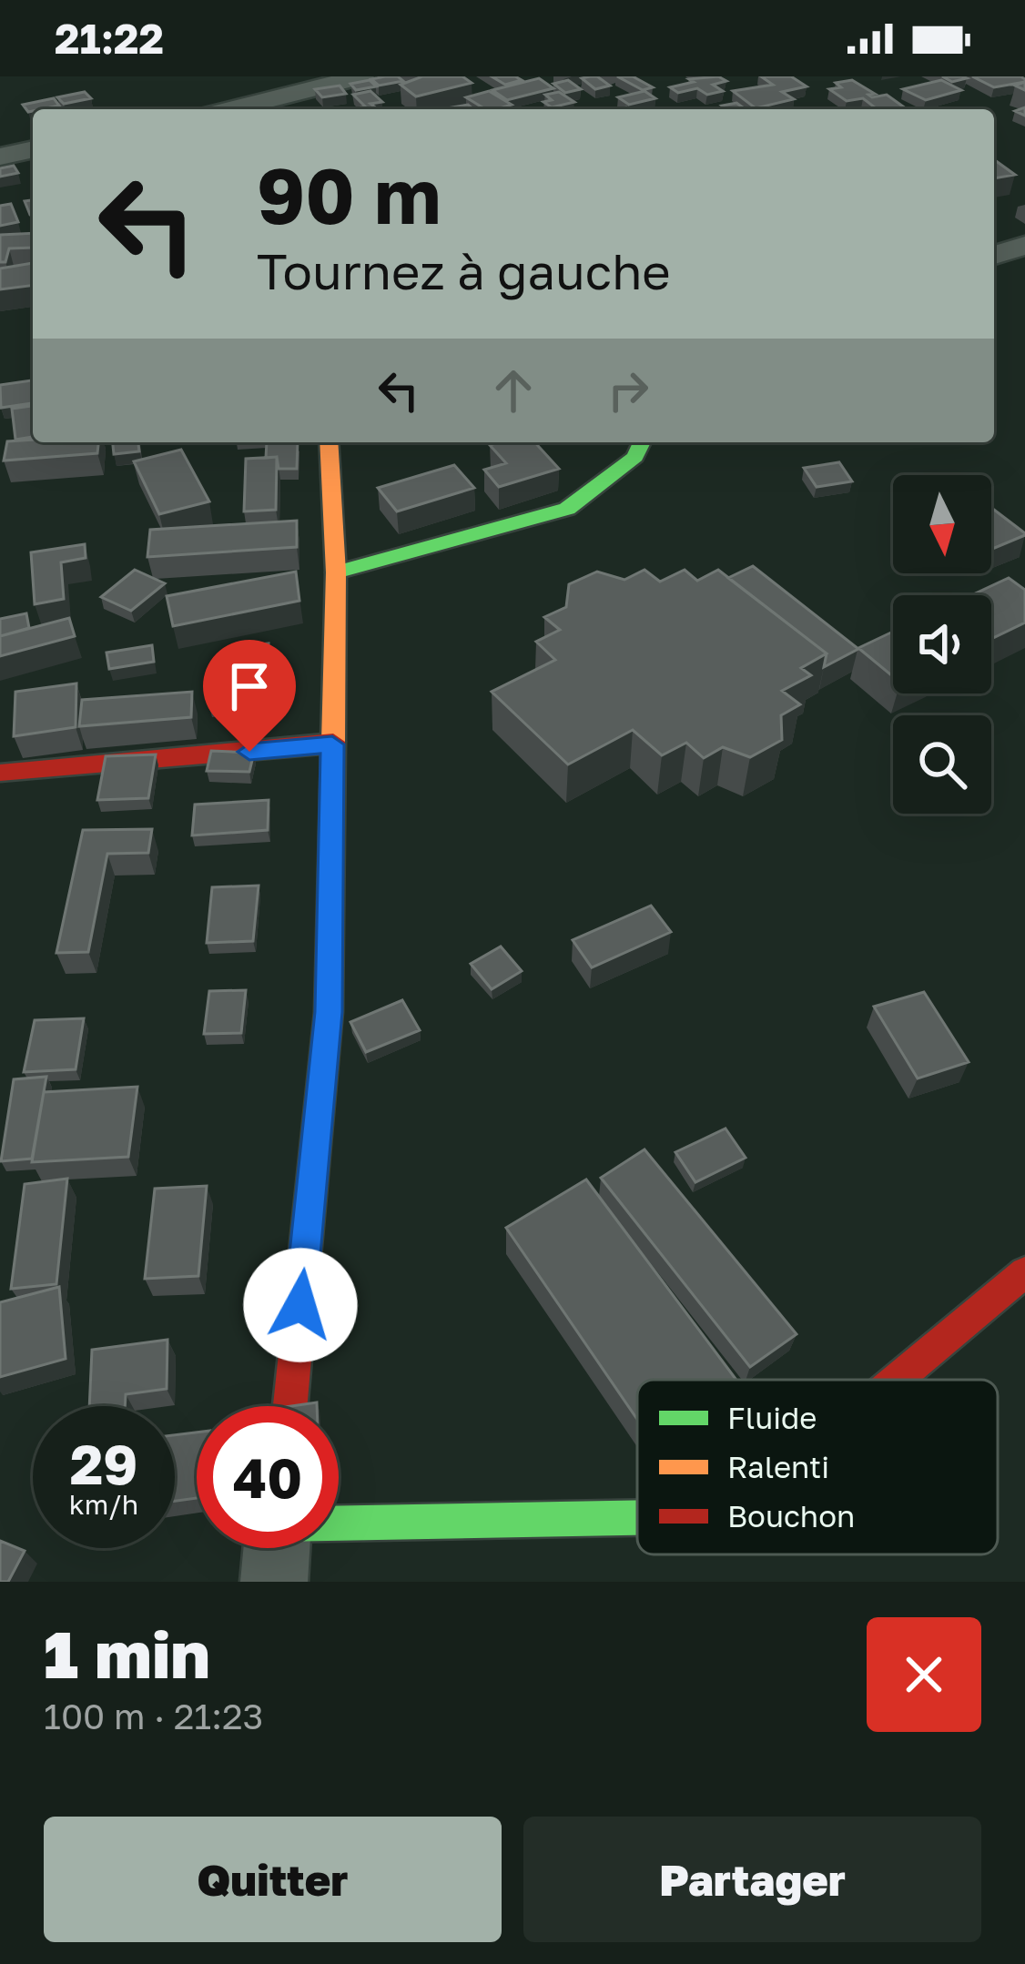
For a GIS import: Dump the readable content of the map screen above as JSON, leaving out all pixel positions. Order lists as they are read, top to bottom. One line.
{"legend":["Fluide","Ralenti","Bouchon"],"north":"bottom","page":{"status":"21:22","turn":["90 m","Tournez à gauche"],"speed":"29 km/h","limit":"40","heading":["1 min","100 m · 21:23"],"buttons":["Quitter","Partager"]}}
